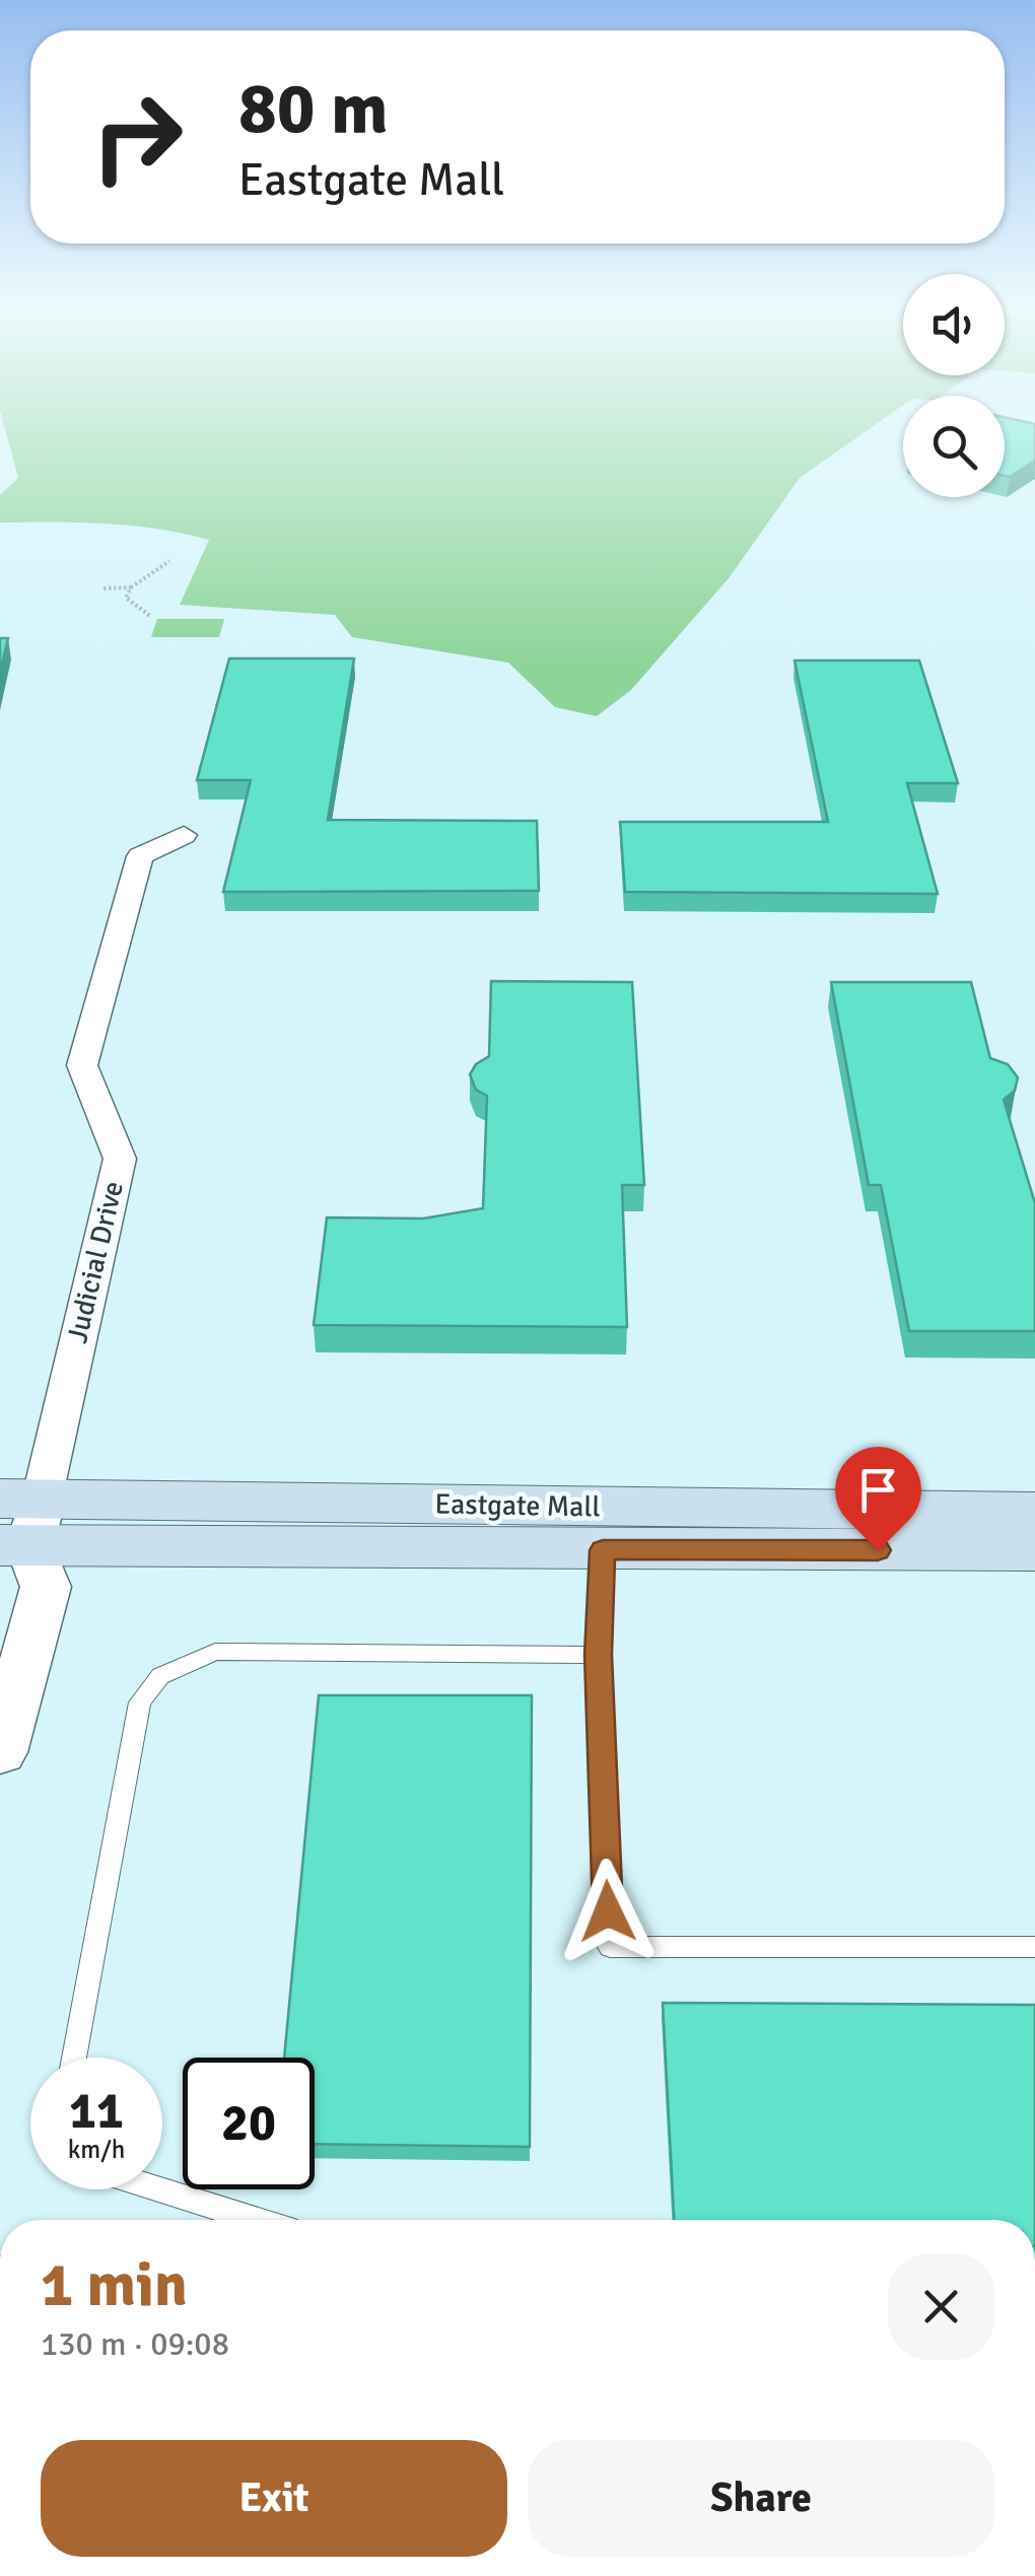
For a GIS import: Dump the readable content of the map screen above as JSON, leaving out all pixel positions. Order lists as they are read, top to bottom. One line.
{"streets":{"main road":["Eastgate Mall"],"street":["Judicial Drive"]},"crossings":[["Judicial Drive","Eastgate Mall"]],"page":{"turn":["80 m","Eastgate Mall"],"speed":"11 km/h","limit":"20","heading":["1 min","130 m · 09:08"],"buttons":["Exit","Share"]}}
